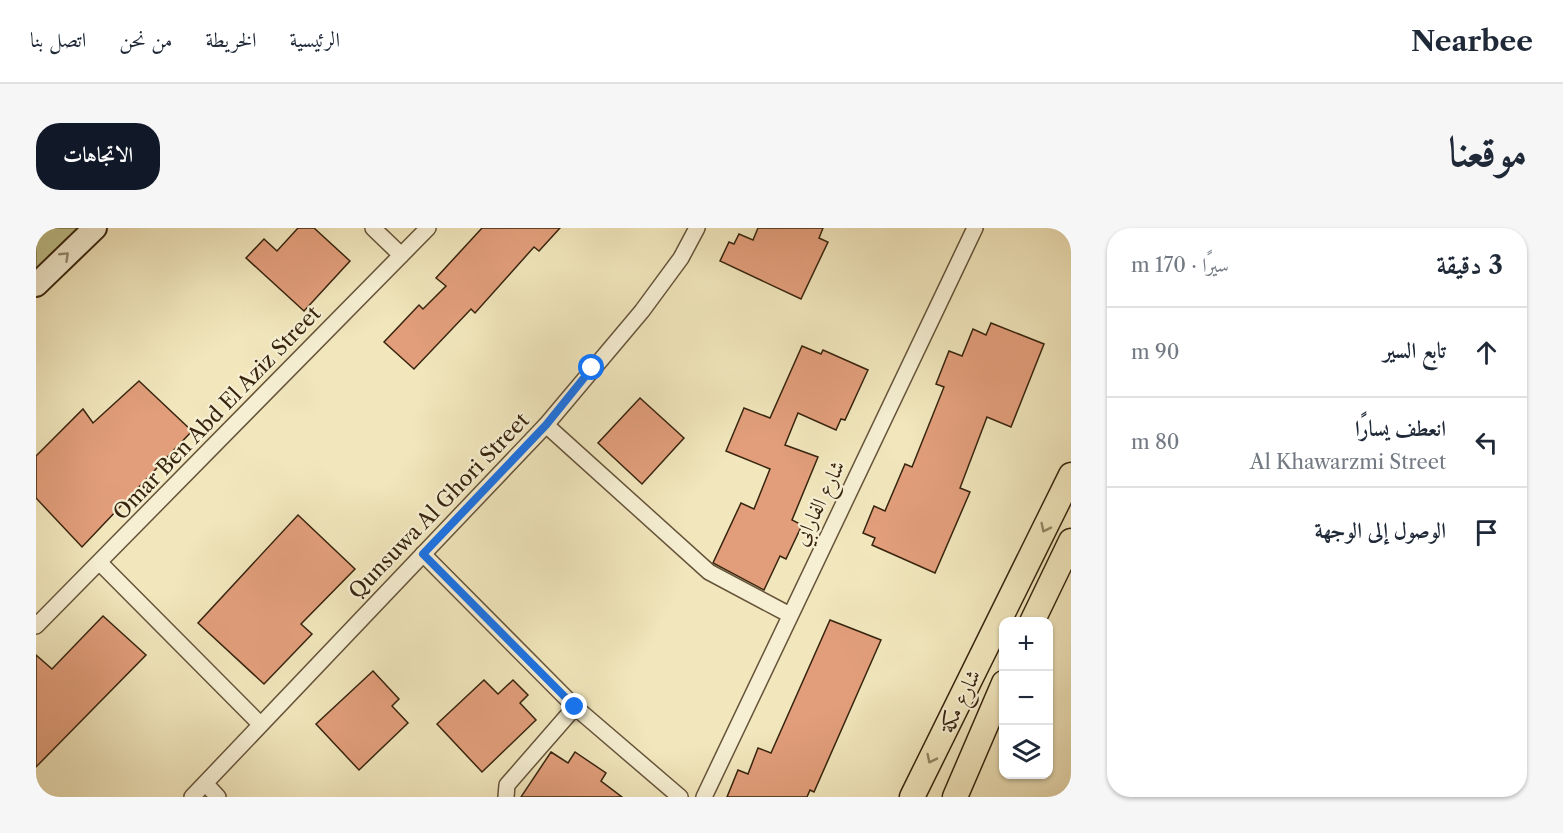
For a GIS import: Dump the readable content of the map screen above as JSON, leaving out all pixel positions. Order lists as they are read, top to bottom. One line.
{"streets":{"main road":["شارع مكة"],"street":["Omar Ben Abd El Aziz Street","شارع الفارابي","Qunsuwa Al Ghori Street"]},"page":{"header":"Nearbee","nav":["الرئيسية","الخريطة","من نحن","اتصل بنا"],"title":"موقعنا","buttons":"الاتجاهات","heading":["3 دقيقة","سيرًا · 170 m"],"list":[["تابع السير","90 m"],["انعطف يسارًا","Al Khawarzmi Street","80 m"],"الوصول إلى الوجهة"],"map_buttons":["+","−"]}}
